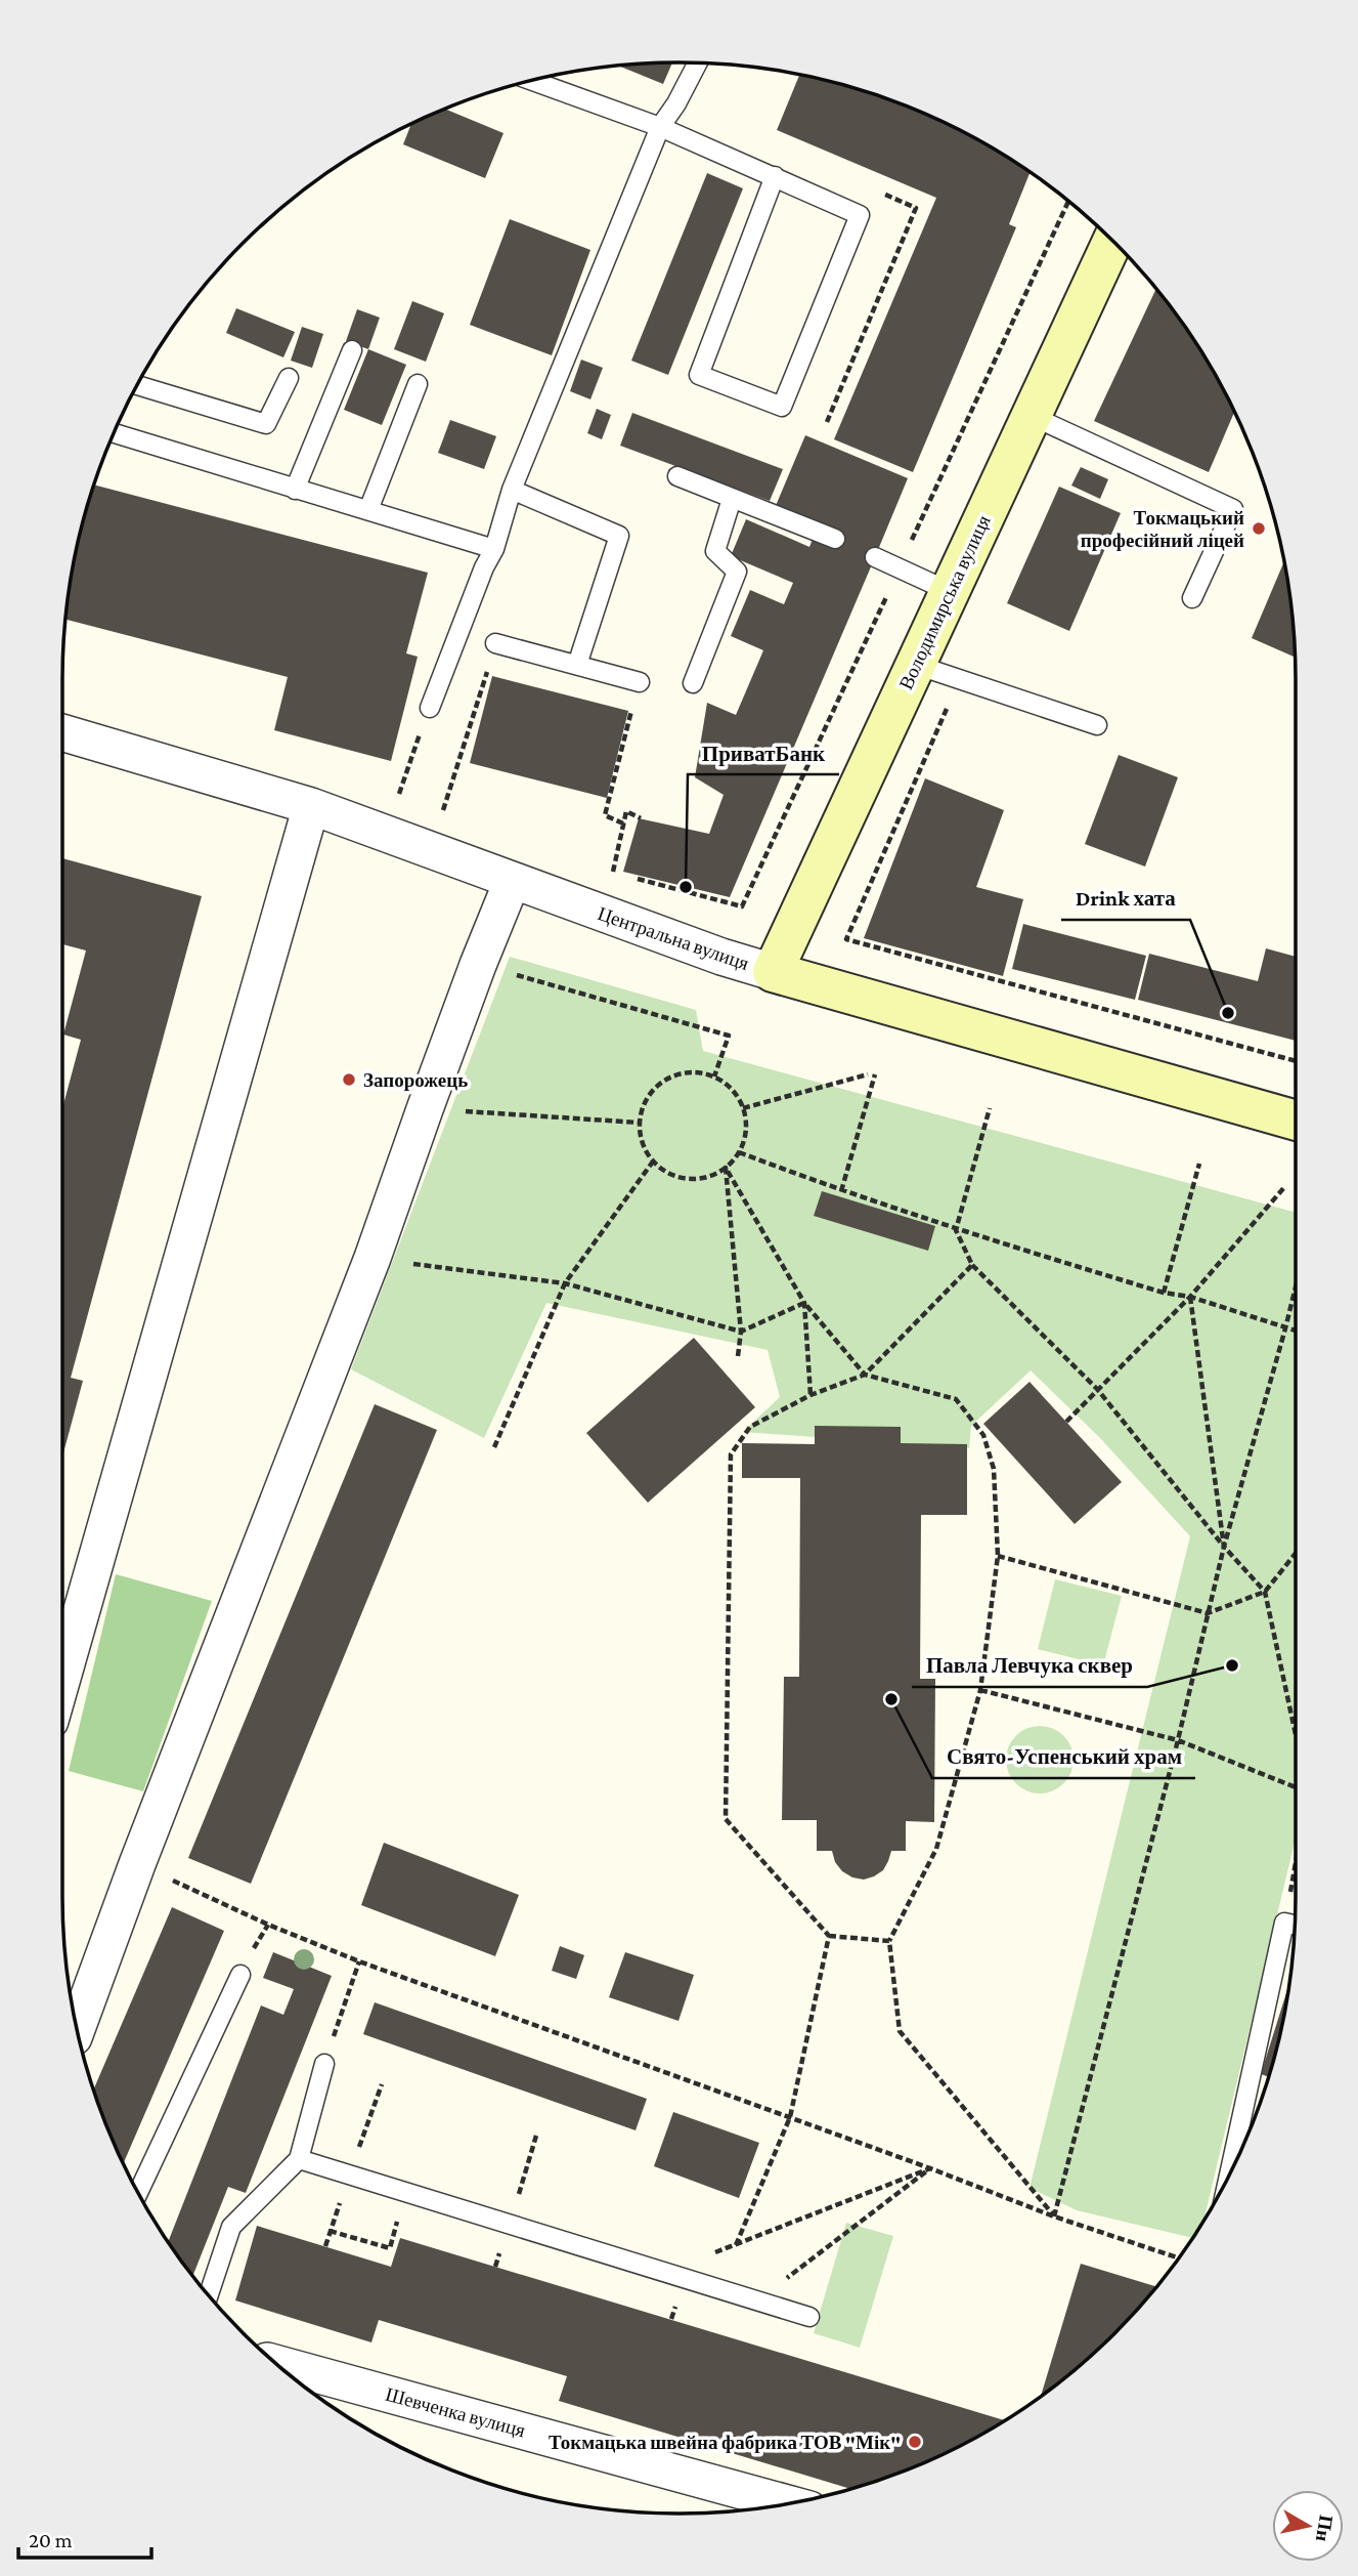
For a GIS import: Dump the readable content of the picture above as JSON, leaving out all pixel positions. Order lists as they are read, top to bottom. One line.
{"streets":{"street":["Володимирська вулиця","Центральна вулиця","Шевченка вулиця"]},"crossings":[["Володимирська вулиця","Центральна вулиця"]],"places":["Токмацький професійний ліцей","ПриватБанк","Drink хата","Запорожець","Павла Левчука сквер","Свято-Успенський храм","Токмацька швейна фабрика ТОВ \"Мік\""],"scale_bar":"20 m","north":"right"}
